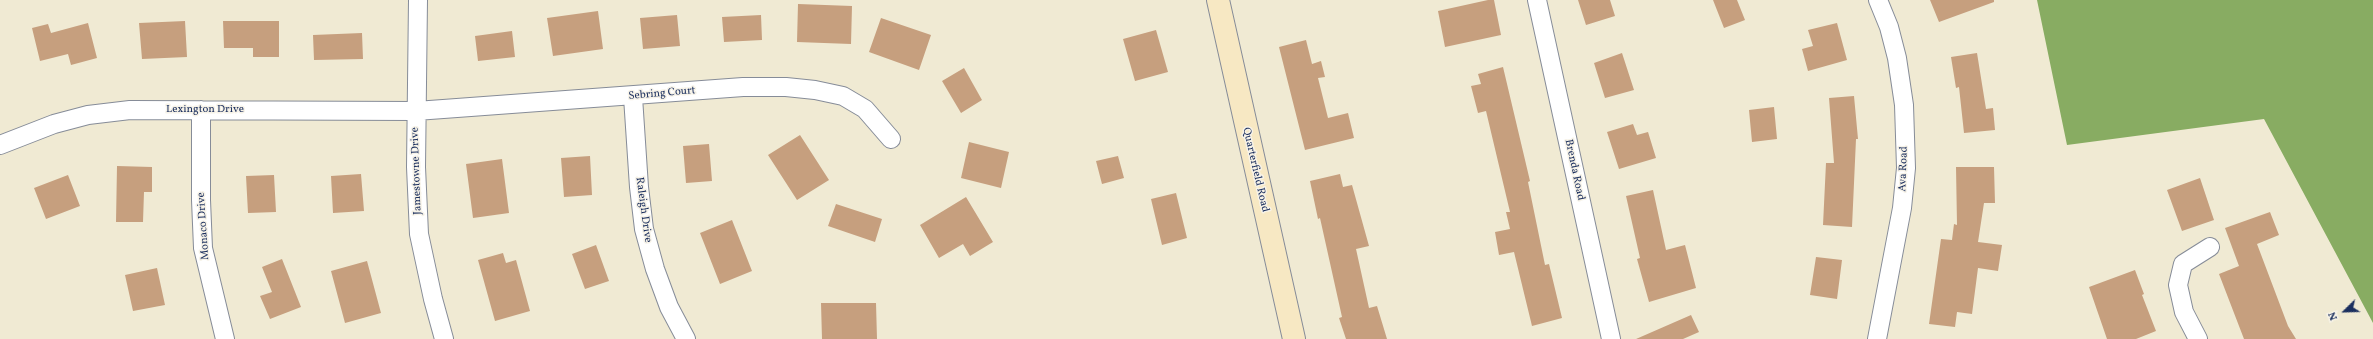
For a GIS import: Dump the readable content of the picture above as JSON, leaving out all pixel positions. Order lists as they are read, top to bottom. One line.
{"streets":{"street":["Sebring Court","Lexington Drive","Ava Road","Quarterfield Road","Brenda Road","Jamestowne Drive","Raleigh Drive","Monaco Drive"]},"crossings":[["Sebring Court","Lexington Drive"],["Sebring Court","Jamestowne Drive"],["Sebring Court","Raleigh Drive"],["Lexington Drive","Jamestowne Drive"],["Lexington Drive","Monaco Drive"]],"north":"bottom left"}
